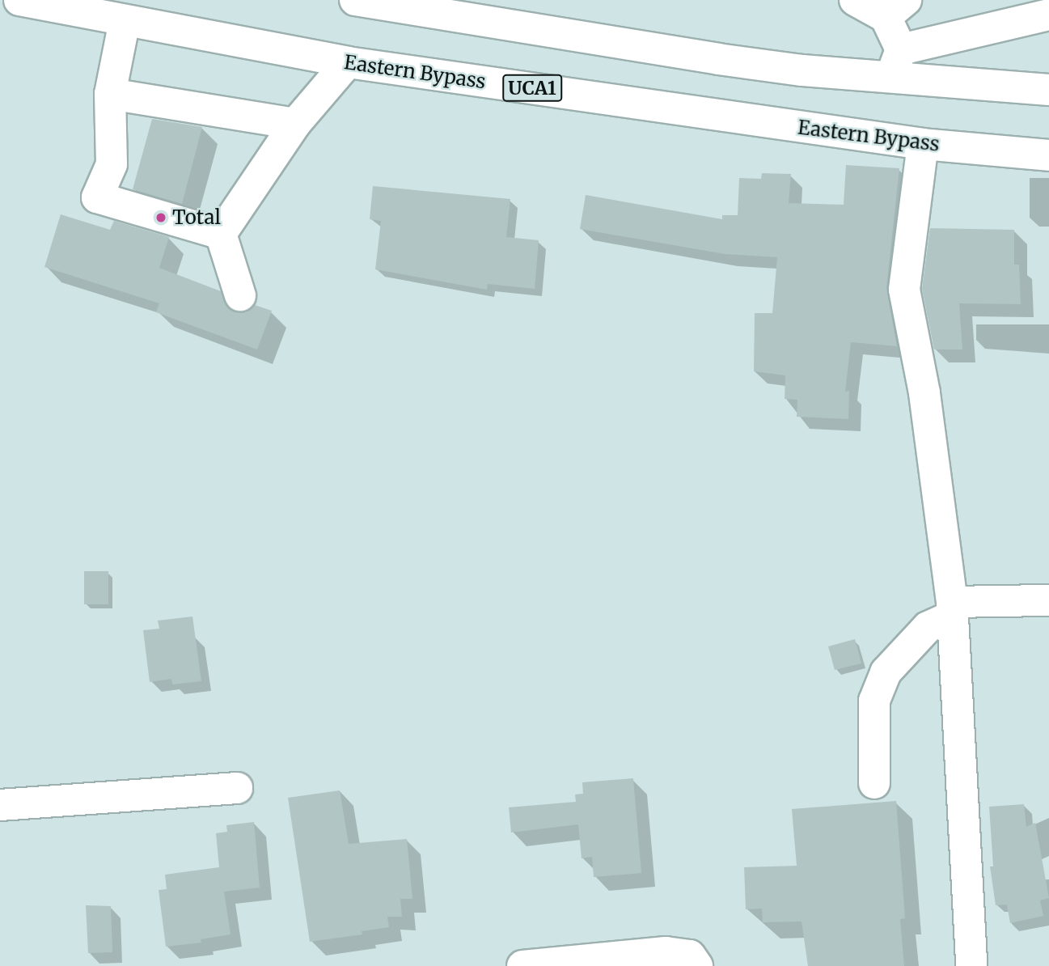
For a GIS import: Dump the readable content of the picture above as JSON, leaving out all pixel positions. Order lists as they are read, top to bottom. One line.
{"streets":{"main road":["Eastern Bypass","UCA1"]},"places":["Total"]}
